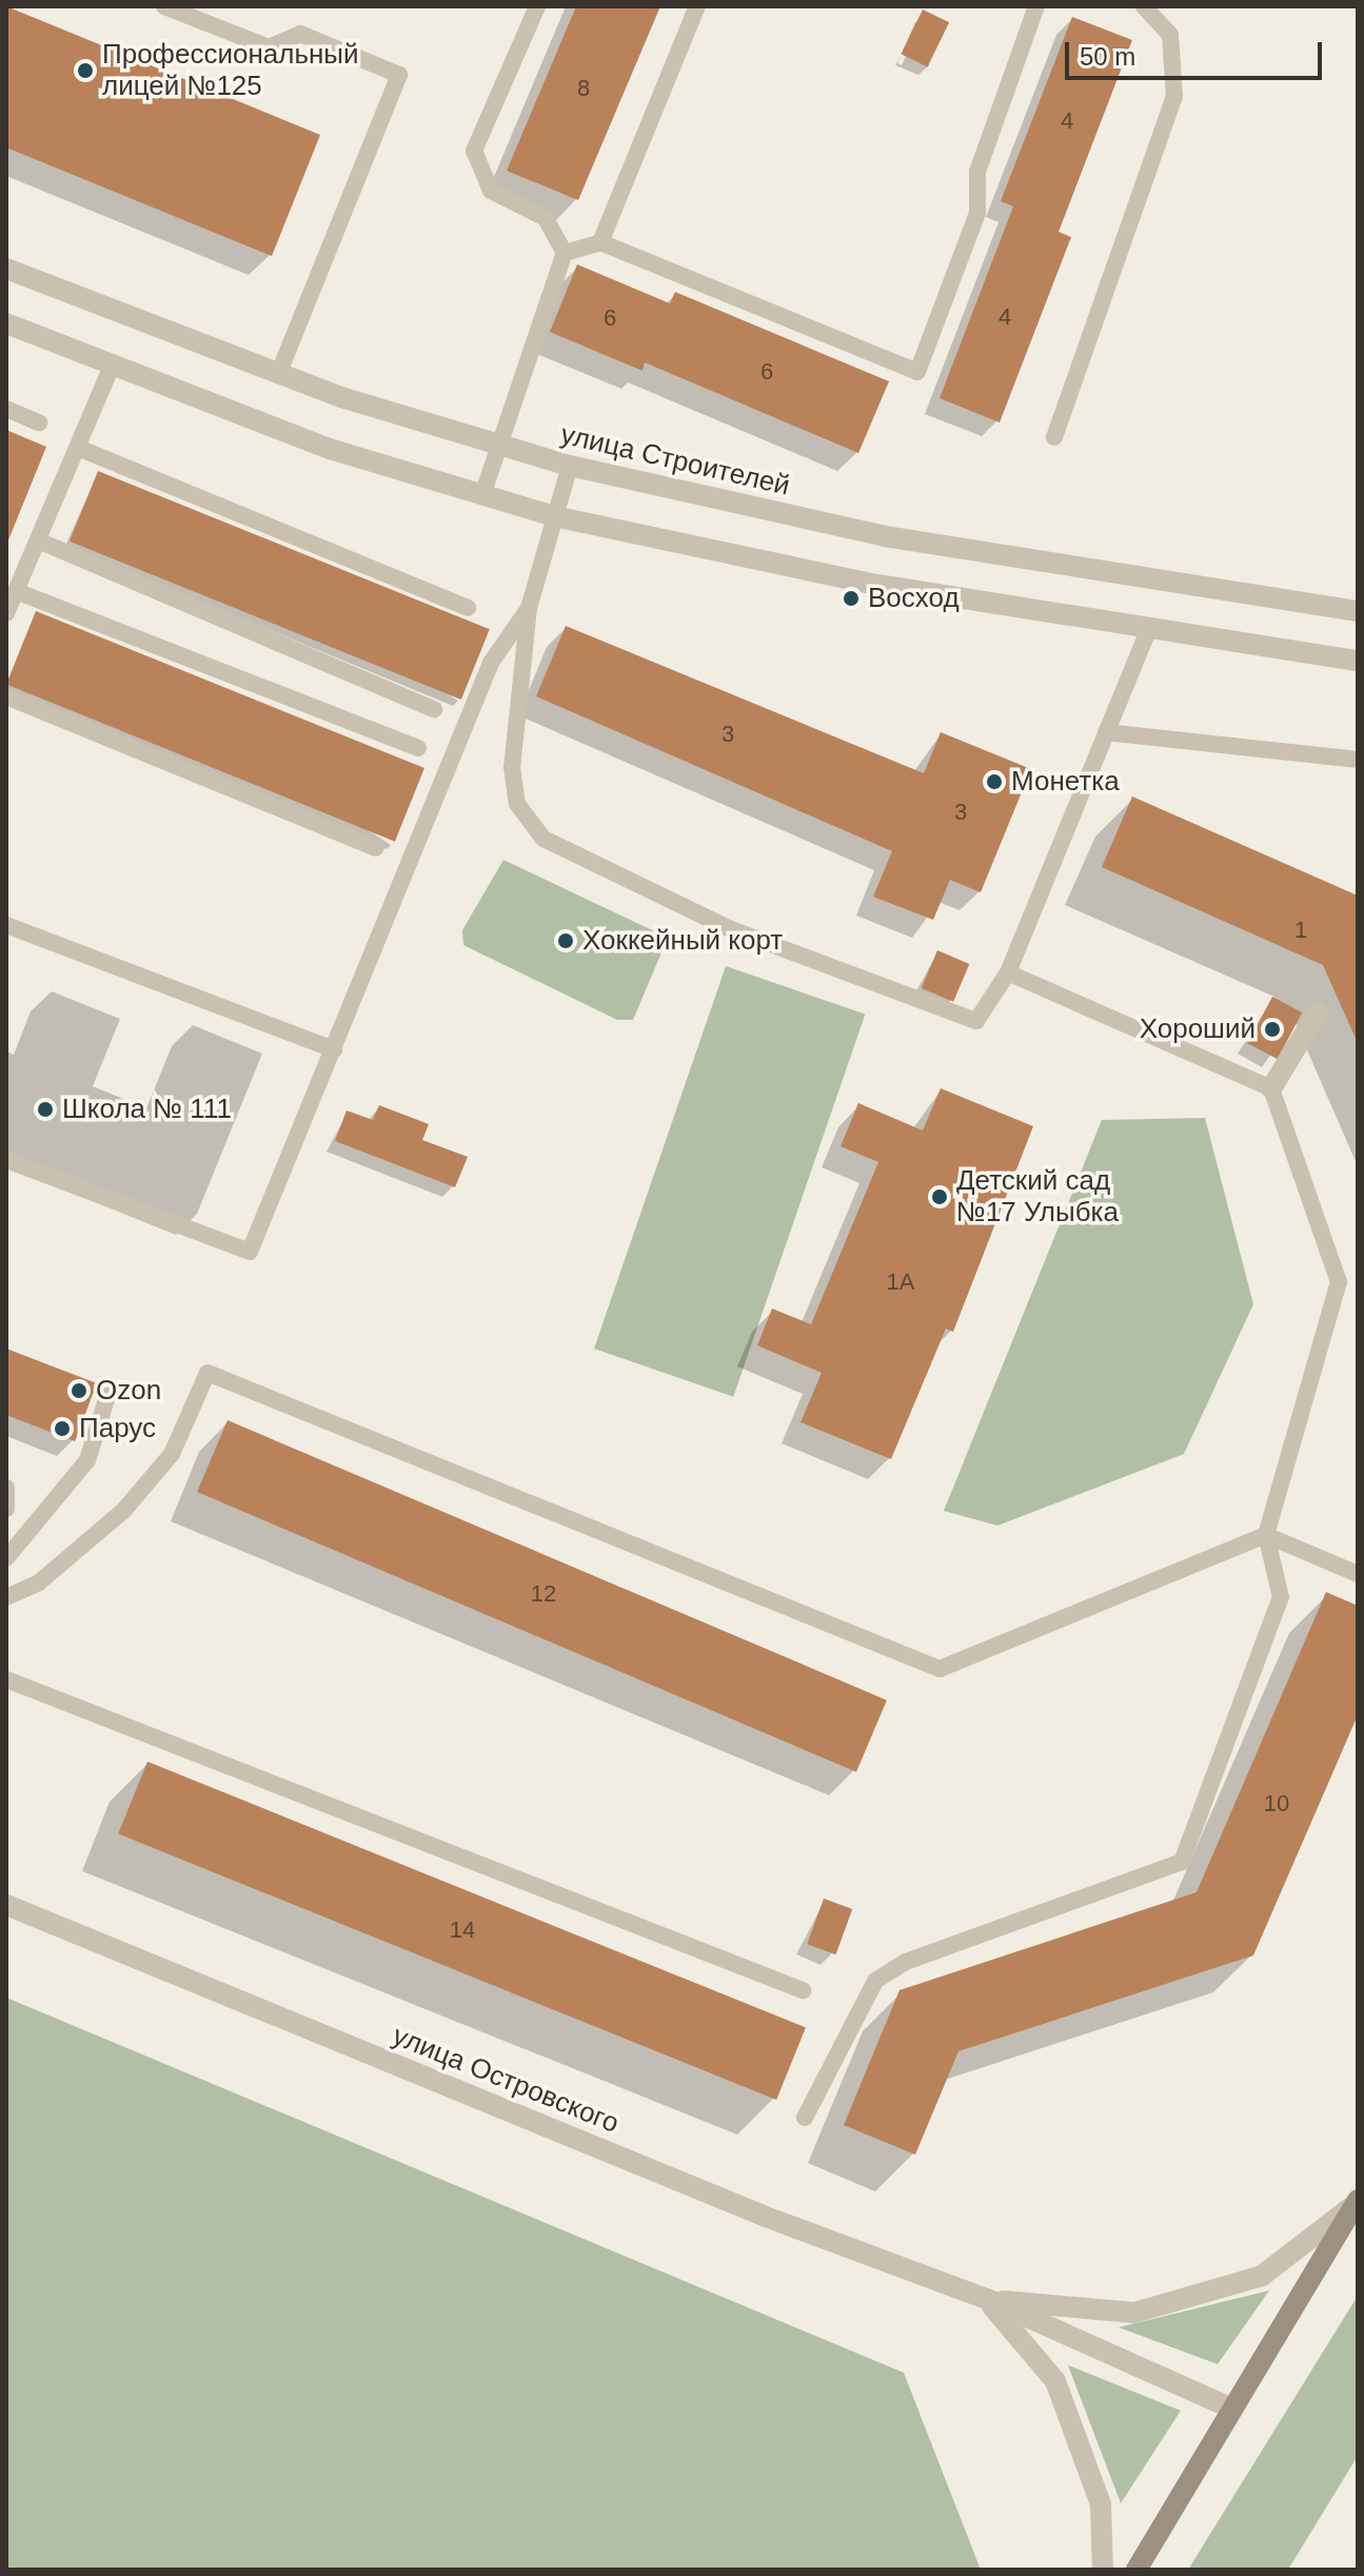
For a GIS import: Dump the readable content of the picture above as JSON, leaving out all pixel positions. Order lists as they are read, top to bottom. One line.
{"streets":{"street":["улица Строителей","улица Островского"]},"places":["Профессиональный лицей №125","Восход","Монетка","Хоккейный корт","Хороший","Школа № 111","Детский сад №17 Улыбка","Ozon","Парус"],"house_numbers":["8","4","4","6","6","3","3","1","1А","12","10","14"],"scale_bar":"50 m"}
